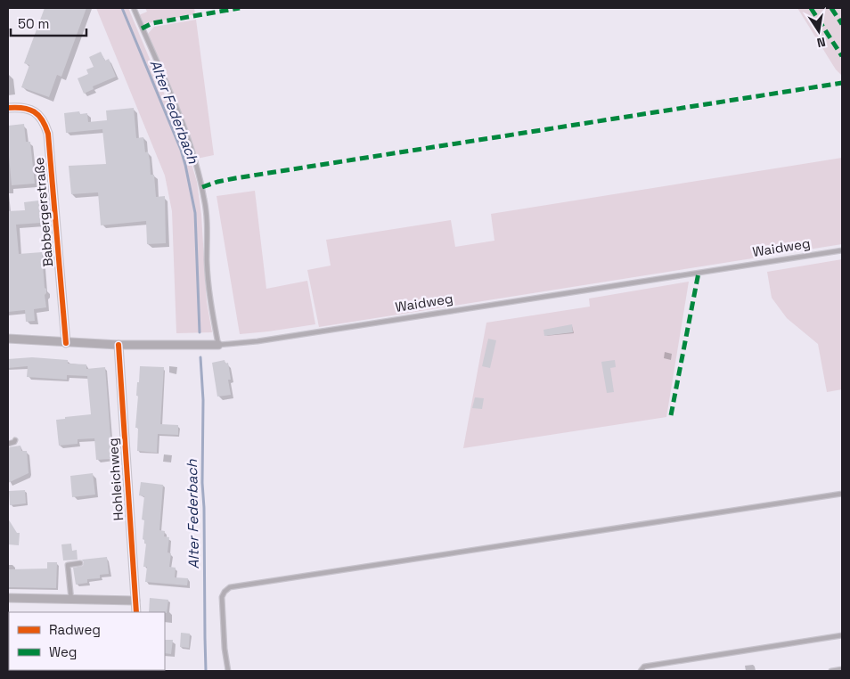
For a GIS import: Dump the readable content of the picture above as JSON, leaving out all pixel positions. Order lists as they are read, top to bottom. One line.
{"streets":{"street":["Babbergerstraße","Waidweg","Hohleichweg"]},"crossings":[["Babbergerstraße","Waidweg"],["Waidweg","Hohleichweg"]],"water":["Alter Federbach"],"legend":["Radweg","Weg"],"scale_bar":"50 m","north":"bottom"}
